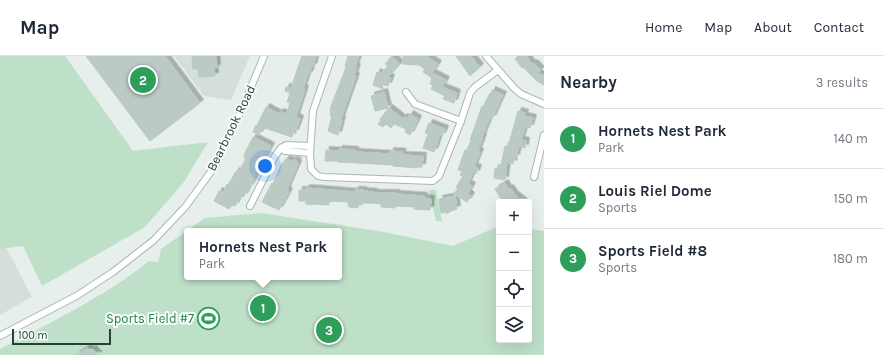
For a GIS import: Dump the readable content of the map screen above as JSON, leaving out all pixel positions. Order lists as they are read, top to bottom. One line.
{"streets":{"street":["Bearbrook Road"]},"places":{"sports":["Sports Field #7"]},"scale_bar":"100 m","page":{"header":"Map","nav":["Home","Map","About","Contact"],"heading":["Nearby","3 results"],"pins":["2","1","3"],"list":[{"mark":"1","name":"Hornets Nest Park","note":"Park","value":"140 m"},{"mark":"2","name":"Louis Riel Dome","note":"Sports","value":"150 m"},{"mark":"3","name":"Sports Field #8","note":"Sports","value":"180 m"}],"map_buttons":["+","−"],"popup":["Hornets Nest Park","Park"],"scale":"100 m"}}
